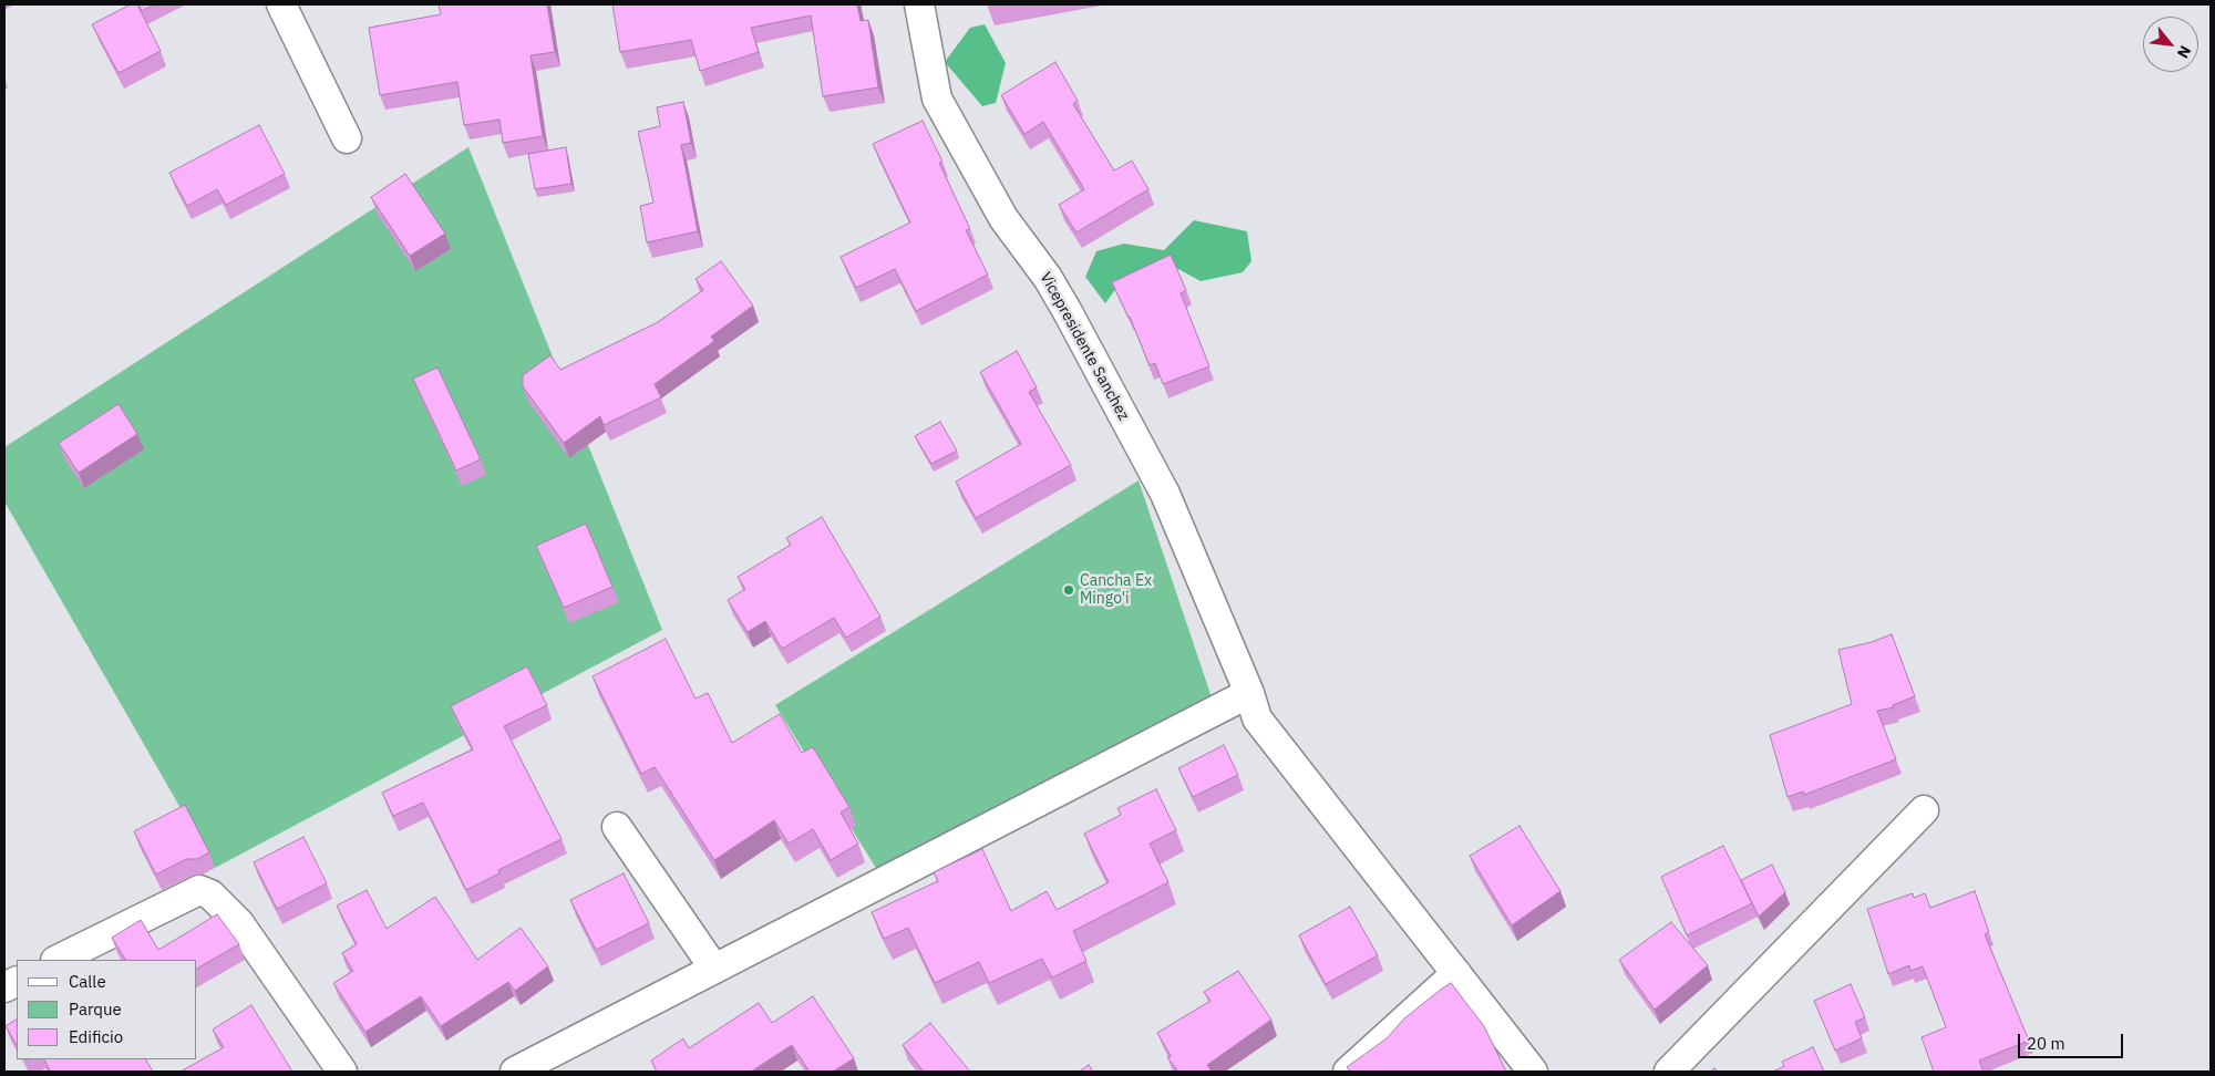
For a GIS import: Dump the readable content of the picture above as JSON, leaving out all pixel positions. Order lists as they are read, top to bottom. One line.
{"streets":{"street":["Vicepresidente Sanchez"]},"places":["Cancha Ex Mingo'i"],"legend":["Calle","Parque","Edificio"],"scale_bar":"20 m","north":"bottom right"}
